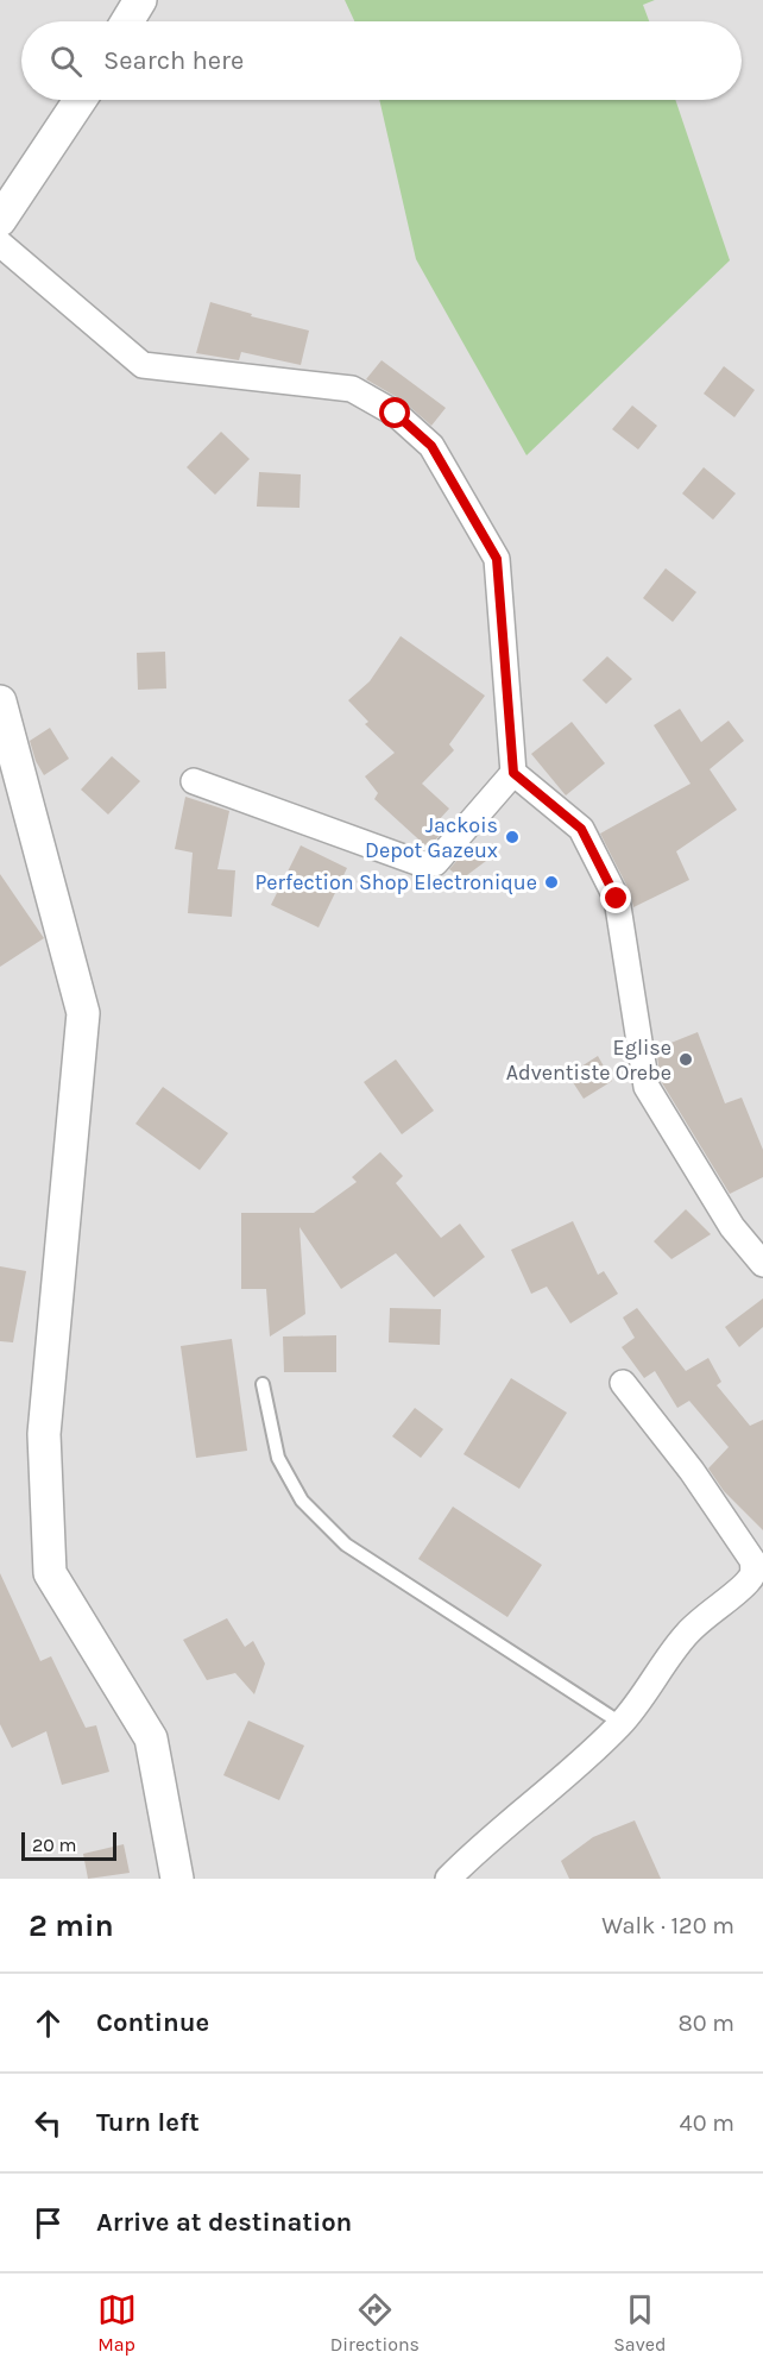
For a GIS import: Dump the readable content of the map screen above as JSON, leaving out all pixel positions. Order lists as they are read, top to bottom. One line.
{"places":["Jackois Depot Gazeux","Perfection Shop Electronique","Eglise Adventiste Orebe"],"scale_bar":"20 m","page":{"search":"Search here","scale":"20 m","heading":["2 min","Walk · 120 m"],"list":[["Continue","80 m"],["Turn left","40 m"],"Arrive at destination"],"nav":["Map","Directions","Saved"]}}
